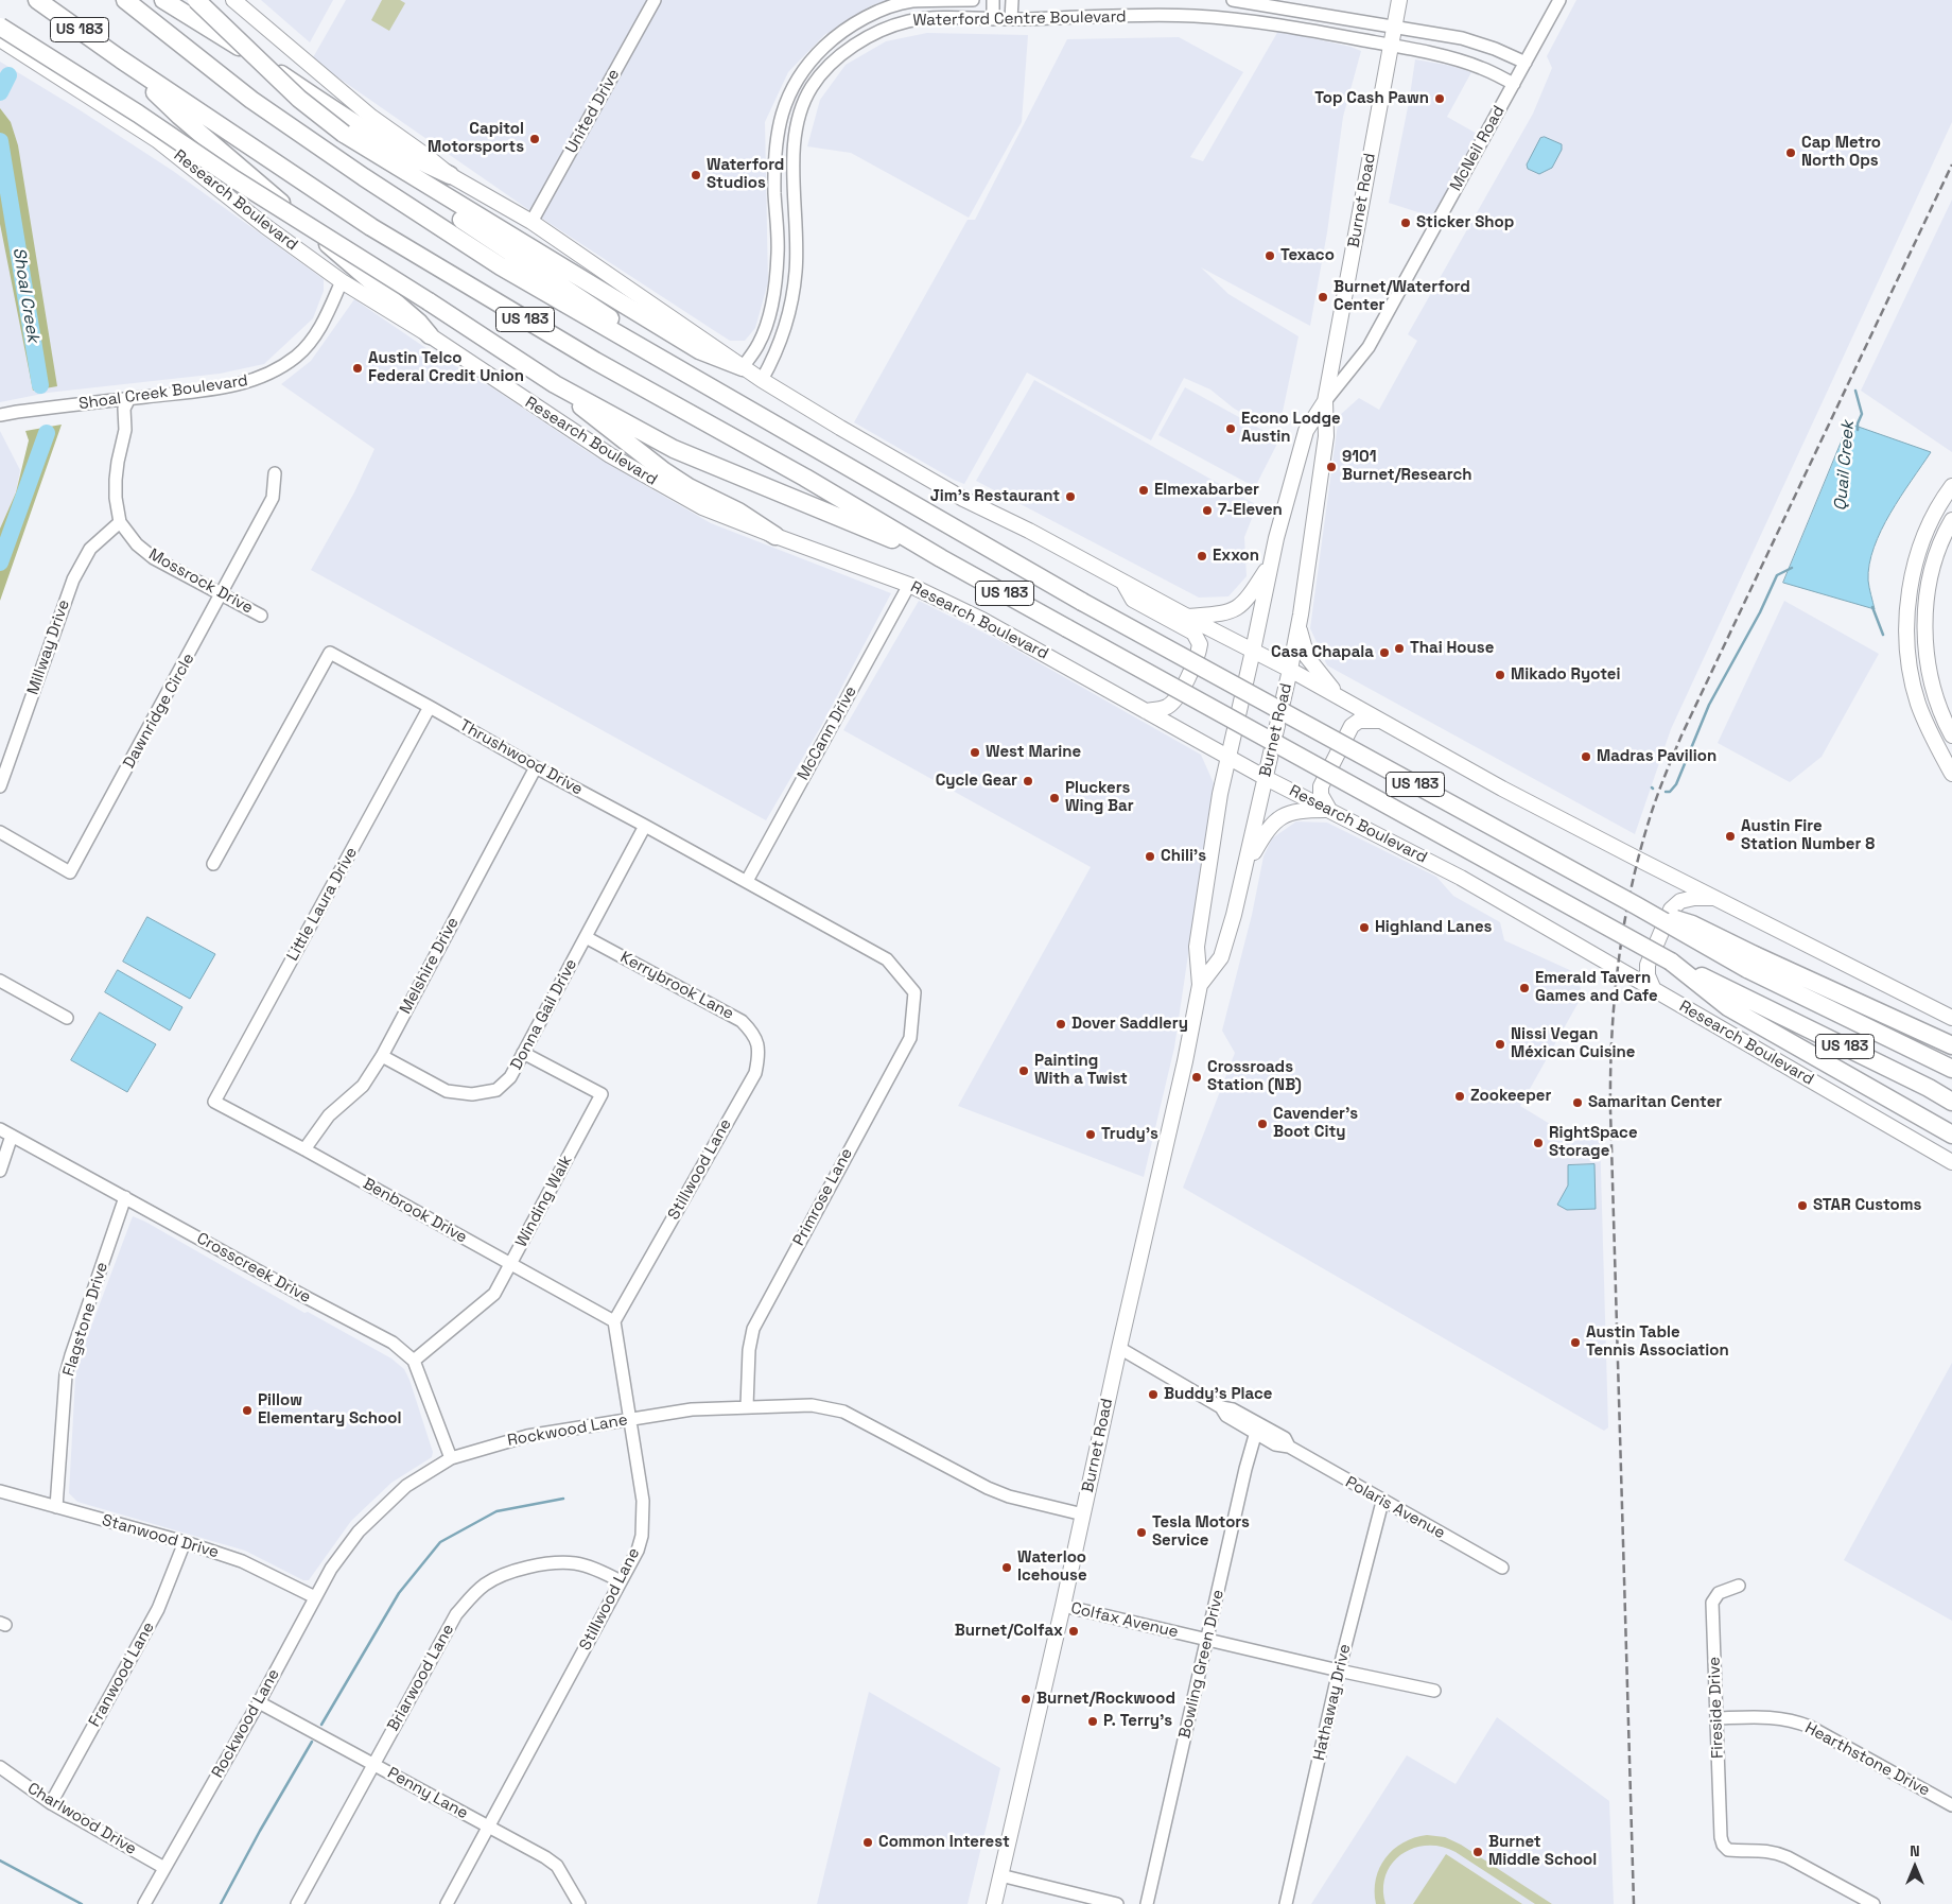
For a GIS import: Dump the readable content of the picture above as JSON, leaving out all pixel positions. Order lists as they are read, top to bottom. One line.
{"streets":{"highway":["US 183"],"main road":["Research Boulevard","Burnet Road"],"street":["Waterford Centre Boulevard","United Drive","McNeil Road","Shoal Creek Boulevard","Mossrock Drive","Millway Drive","Dawnridge Circle","McCann Drive","Thrushwood Drive","Little Laura Drive","Melshire Drive","Kerrybrook Lane","Donna Gail Drive","Stillwood Lane","Primrose Lane","Winding Walk","Benbrook Drive","Crosscreek Drive","Flagstone Drive","Rockwood Lane","Polaris Avenue","Stanwood Drive","Colfax Avenue","Bowling Green Drive","Franwood Lane","Briarwood Lane","Hathaway Drive","Fireside Drive","Hearthstone Drive","Penny Lane","Charlwood Drive"]},"crossings":[["Waterford Centre Boulevard","McNeil Road"],["Waterford Centre Boulevard","Burnet Road"],["McNeil Road","Burnet Road"],["Research Boulevard","Burnet Road"],["Research Boulevard","Shoal Creek Boulevard"],["Research Boulevard","McCann Drive"],["Burnet Road","Rockwood Lane"],["Burnet Road","Polaris Avenue"],["Burnet Road","Colfax Avenue"],["Shoal Creek Boulevard","Mossrock Drive"],["Mossrock Drive","Millway Drive"],["Mossrock Drive","Dawnridge Circle"],["McCann Drive","Thrushwood Drive"],["Thrushwood Drive","Little Laura Drive"],["Thrushwood Drive","Melshire Drive"],["Thrushwood Drive","Donna Gail Drive"],["Thrushwood Drive","Primrose Lane"],["Little Laura Drive","Benbrook Drive"],["Melshire Drive","Donna Gail Drive"],["Melshire Drive","Benbrook Drive"],["Kerrybrook Lane","Donna Gail Drive"],["Kerrybrook Lane","Stillwood Lane"],["Donna Gail Drive","Winding Walk"],["Stillwood Lane","Benbrook Drive"],["Stillwood Lane","Rockwood Lane"],["Stillwood Lane","Briarwood Lane"],["Stillwood Lane","Penny Lane"],["Primrose Lane","Rockwood Lane"],["Winding Walk","Benbrook Drive"],["Winding Walk","Crosscreek Drive"],["Crosscreek Drive","Flagstone Drive"],["Crosscreek Drive","Rockwood Lane"],["Flagstone Drive","Stanwood Drive"],["Rockwood Lane","Stanwood Drive"],["Rockwood Lane","Penny Lane"],["Rockwood Lane","Charlwood Drive"],["Polaris Avenue","Bowling Green Drive"],["Polaris Avenue","Hathaway Drive"],["Stanwood Drive","Franwood Lane"],["Colfax Avenue","Bowling Green Drive"],["Colfax Avenue","Hathaway Drive"],["Franwood Lane","Charlwood Drive"],["Briarwood Lane","Penny Lane"],["Fireside Drive","Hearthstone Drive"]],"water":["Shoal Creek","Quail Creek"],"places":["Top Cash Pawn","Capitol Motorsports","Cap Metro North Ops","Waterford Studios","Sticker Shop","Texaco","Burnet/Waterford Center","Austin Telco Federal Credit Union","Econo Lodge Austin","9101 Burnet/Research","Elmexabarber","Jim's Restaurant","7-Eleven","Exxon","Thai House","Casa Chapala","Mikado Ryotei","West Marine","Madras Pavilion","Cycle Gear","Pluckers Wing Bar","Austin Fire Station Number 8","Chili's","Highland Lanes","Emerald Tavern Games and Cafe","Dover Saddlery","Nissi Vegan Méxican Cuisine","Painting With a Twist","Crossroads Station (NB)","Zookeeper","Samaritan Center","Cavender's Boot City","Trudy's","RightSpace Storage","STAR Customs","Austin Table Tennis Association","Buddy's Place","Pillow Elementary School","Tesla Motors Service","Waterloo Icehouse","Burnet/Colfax","Burnet/Rockwood","P. Terry's","Common Interest","Burnet Middle School"],"north":"top"}
